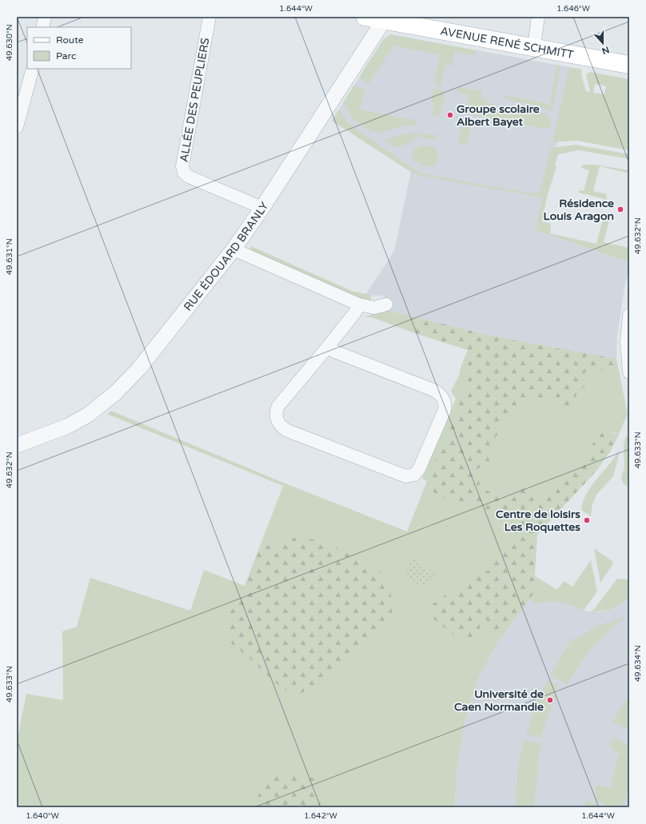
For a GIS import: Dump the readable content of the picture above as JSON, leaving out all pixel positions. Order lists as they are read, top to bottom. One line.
{"streets":{"main road":["AVENUE RENÉ SCHMITT"],"street":["ALLÉE DES PEUPLIERS","RUE ÉDOUARD BRANLY"]},"crossings":[["AVENUE RENÉ SCHMITT","RUE ÉDOUARD BRANLY"],["ALLÉE DES PEUPLIERS","RUE ÉDOUARD BRANLY"]],"places":["Groupe scolaire Albert Bayet","Résidence Louis Aragon","Centre de loisirs Les Roquettes","Université de Caen Normandie"],"legend":["Route","Parc"],"north":"bottom","coordinates":["1.644°W","1.646°W","49.630°N","49.632°N","49.631°N","49.633°N","49.634°N","1.640°W","1.642°W"]}
